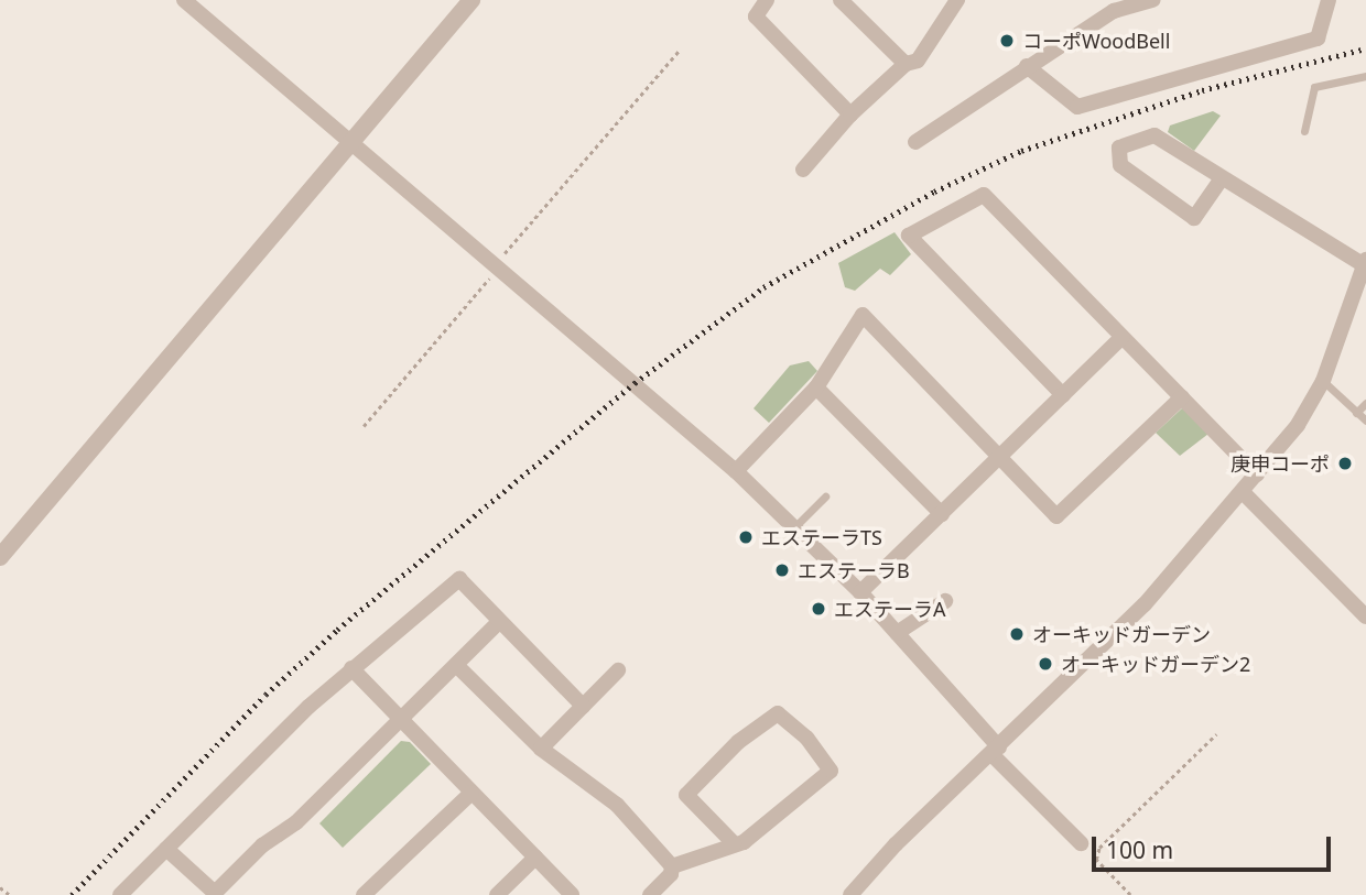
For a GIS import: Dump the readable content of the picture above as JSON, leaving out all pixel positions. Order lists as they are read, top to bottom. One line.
{"places":["コーポWoodBell","庚申コーポ","エステーラTS","エステーラB","エステーラA","オーキッドガーデン","オーキッドガーデン2"],"scale_bar":"100 m"}
